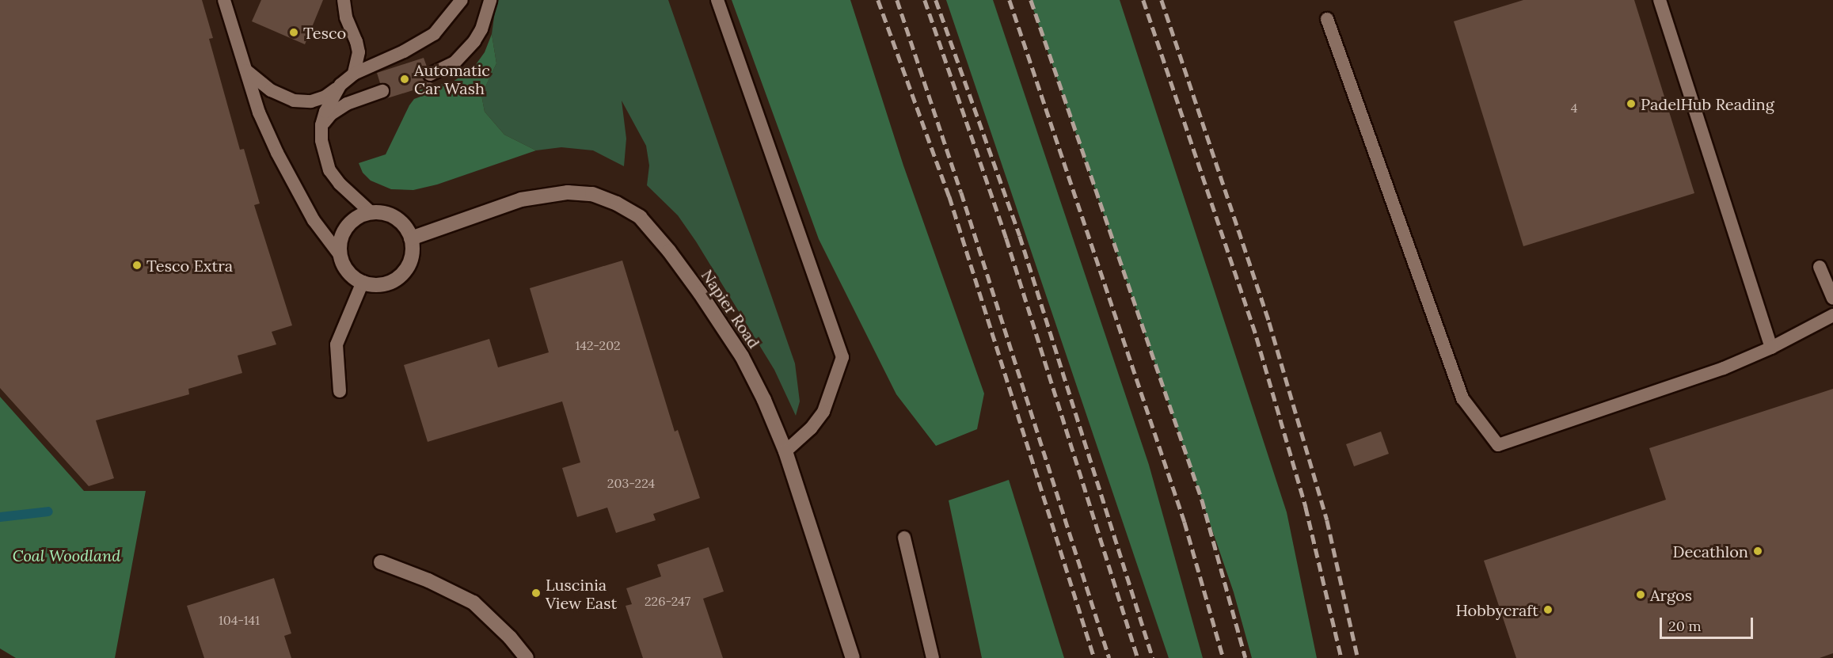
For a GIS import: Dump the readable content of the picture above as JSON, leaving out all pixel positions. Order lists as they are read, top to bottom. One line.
{"streets":{"street":["Napier Road"]},"parks":["Coal Woodland"],"places":["Tesco","Automatic Car Wash","PadelHub Reading","Tesco Extra","Decathlon","Luscinia View East","Argos","Hobbycraft"],"house_numbers":["4","142-202","203-224","226-247","104-141"],"scale_bar":"20 m"}
